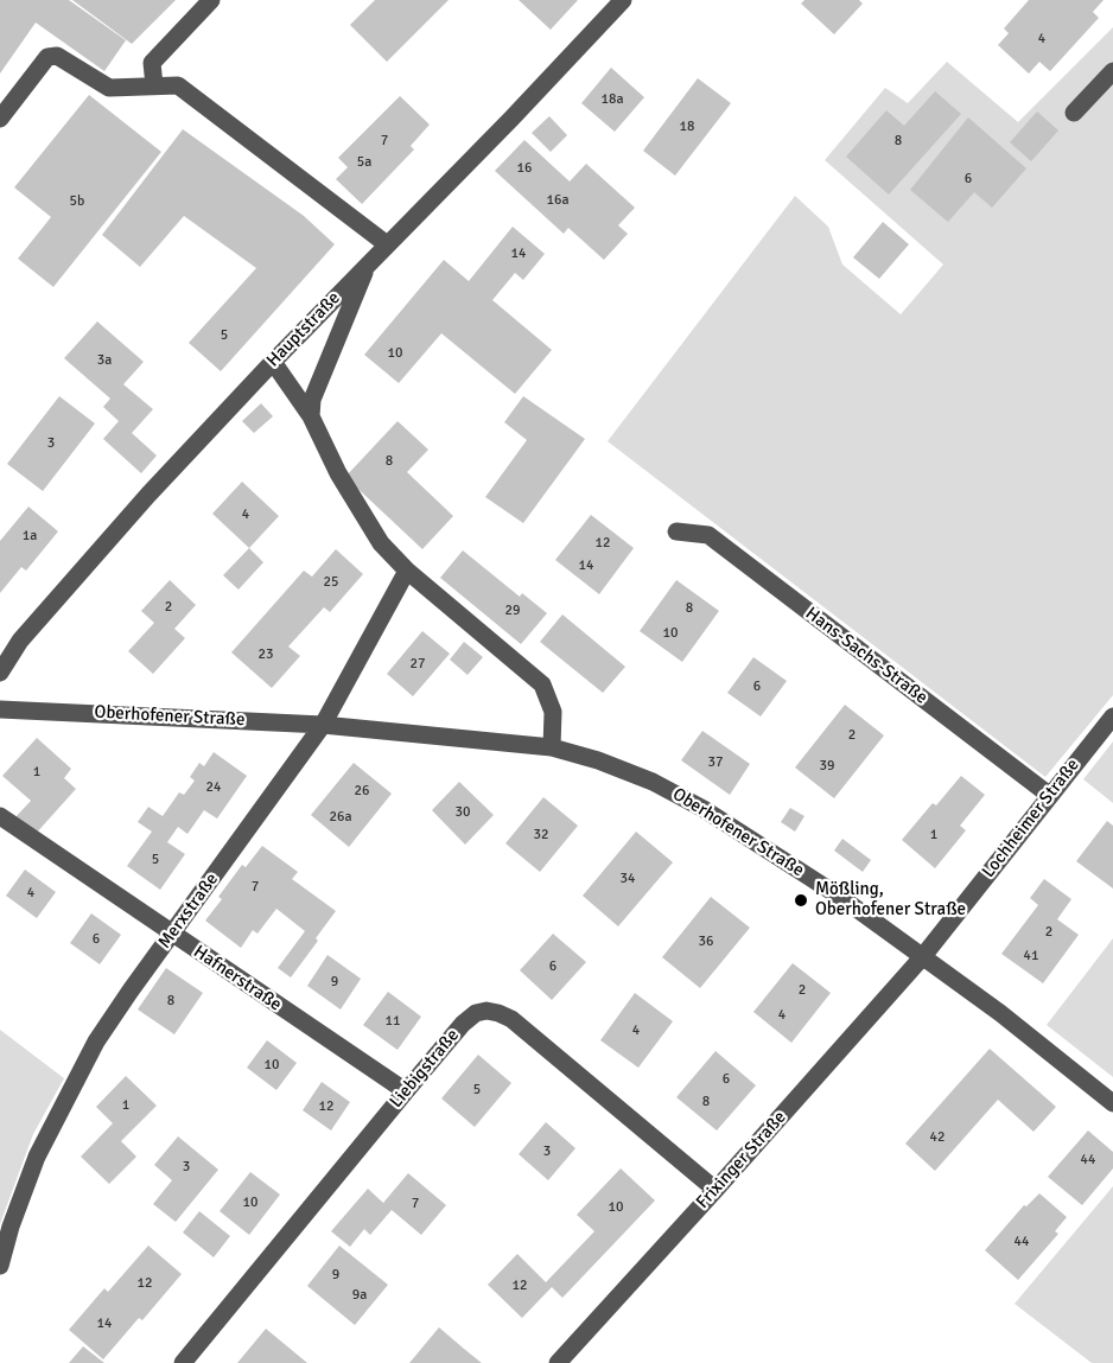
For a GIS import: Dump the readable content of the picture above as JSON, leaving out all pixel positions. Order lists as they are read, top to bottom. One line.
{"streets":{"street":["Hauptstraße","Hans-Sachs-Straße","Oberhofener Straße","Lochheimer Straße","Merxstraße","Hafnerstraße","Liebigstraße","Frixinger Straße"]},"crossings":[["Hans-Sachs-Straße","Lochheimer Straße"],["Oberhofener Straße","Lochheimer Straße"],["Oberhofener Straße","Merxstraße"],["Oberhofener Straße","Frixinger Straße"],["Lochheimer Straße","Frixinger Straße"],["Merxstraße","Hafnerstraße"],["Hafnerstraße","Liebigstraße"],["Liebigstraße","Frixinger Straße"]],"places":["Mößling, Oberhofener Straße"],"house_numbers":["4","18a","18","7","8","5a","16","6","16a","5b","14","5","10","3a","3","8","4","1a","12","14","25","2","8","29","10","23","27","6","2","37","39","1","24","26","30","26a","32","1","5","34","7","4","2","6","36","41","6","9","2","8","4","11","4","10","6","5","8","1","12","42","3","44","3","10","7","10","44","9","12","12","9a","14"]}
